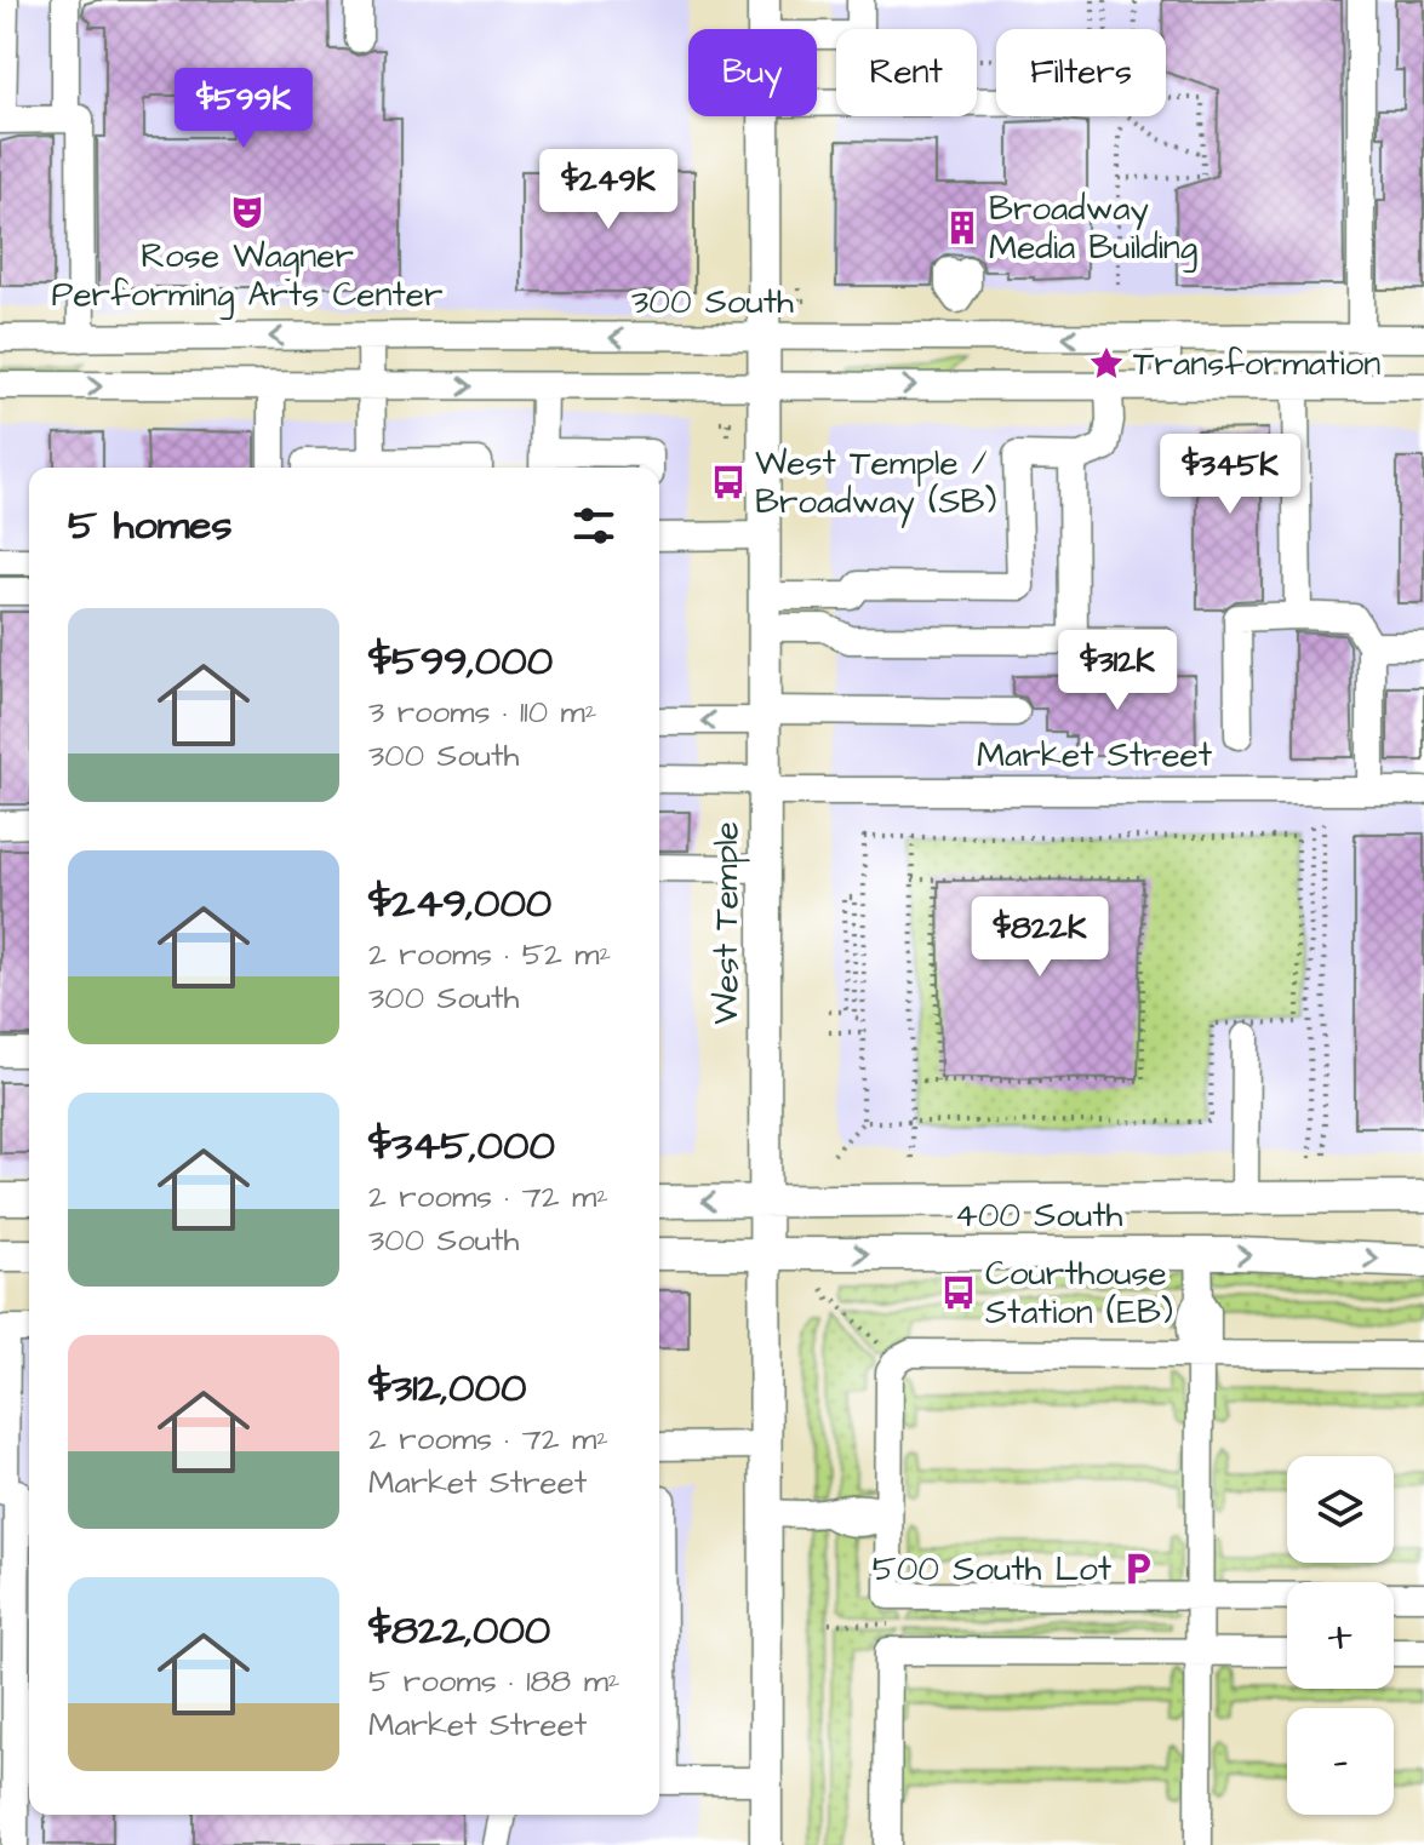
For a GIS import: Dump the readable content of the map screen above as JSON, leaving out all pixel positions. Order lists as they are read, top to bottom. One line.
{"streets":{"main road":["West Temple","400 South"],"street":["300 South","Market Street"]},"crossings":[["300 South","West Temple"],["Market Street","West Temple"],["West Temple","400 South"]],"places":{"theatre":["Rose Wagner Performing Arts Center"],"building":["Broadway Media Building"],"place":["Transformation"],"bus stop":["West Temple / Broadway (SB)","Courthouse Station (EB)"],"parking":["500 South Lot"]},"page":{"chip":["Buy","Rent","Filters"],"price":["$599K","$249K","$345K","$312K","$822K"],"heading":"5 homes","list":[{"name":"$599,000","note":"3 rooms · 110 m² · 300 South"},{"name":"$249,000","note":"2 rooms · 52 m² · 300 South"},{"name":"$345,000","note":"2 rooms · 72 m² · 300 South"},{"name":"$312,000","note":"2 rooms · 72 m² · Market Street"},{"name":"$822,000","note":"5 rooms · 188 m² · Market Street"}],"map_buttons":["+","−"]}}
